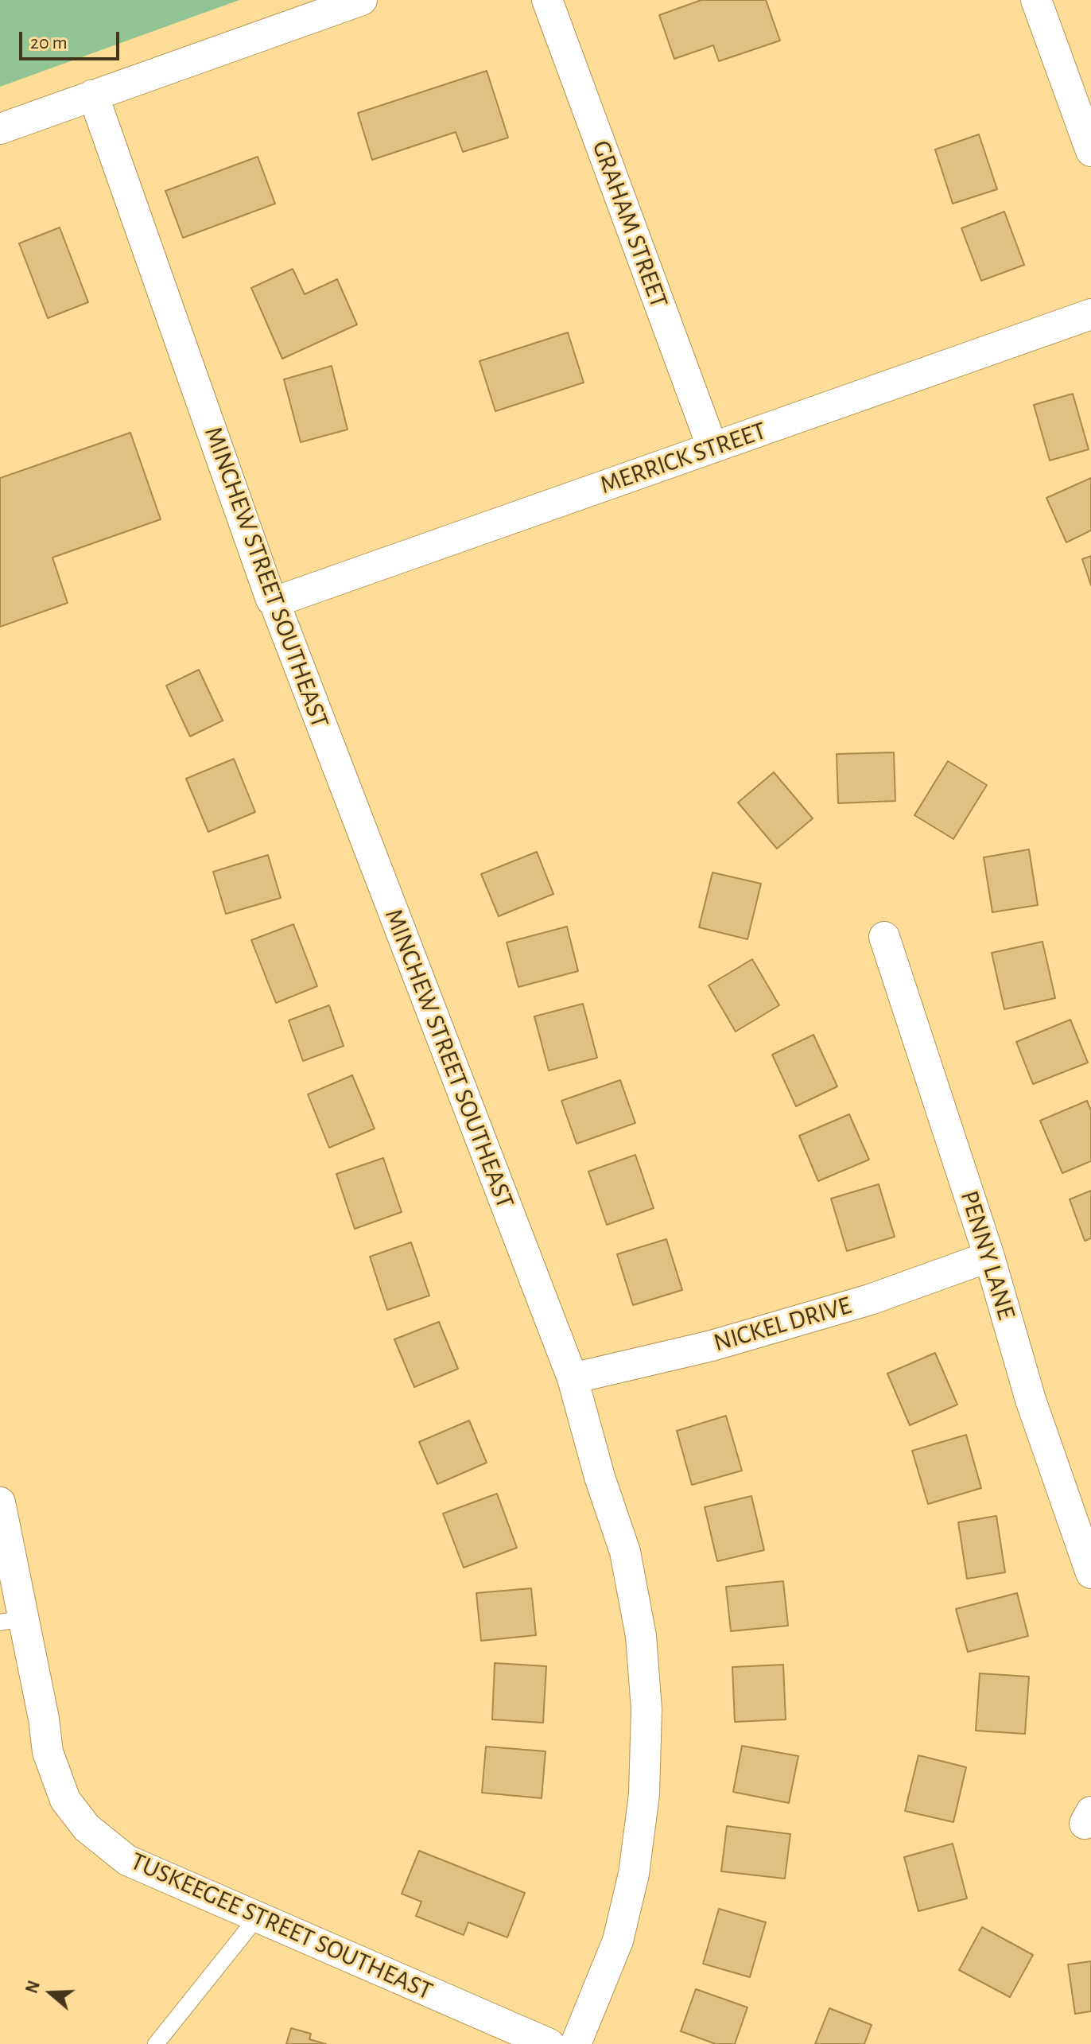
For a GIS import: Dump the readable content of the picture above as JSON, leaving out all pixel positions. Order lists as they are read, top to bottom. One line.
{"streets":{"street":["GRAHAM STREET","MERRICK STREET","MINCHEW STREET SOUTHEAST","PENNY LANE","NICKEL DRIVE","TUSKEEGEE STREET SOUTHEAST"]},"crossings":[["GRAHAM STREET","MERRICK STREET"],["MERRICK STREET","MINCHEW STREET SOUTHEAST"],["MINCHEW STREET SOUTHEAST","NICKEL DRIVE"],["PENNY LANE","NICKEL DRIVE"]],"scale_bar":"20 m","north":"left"}
